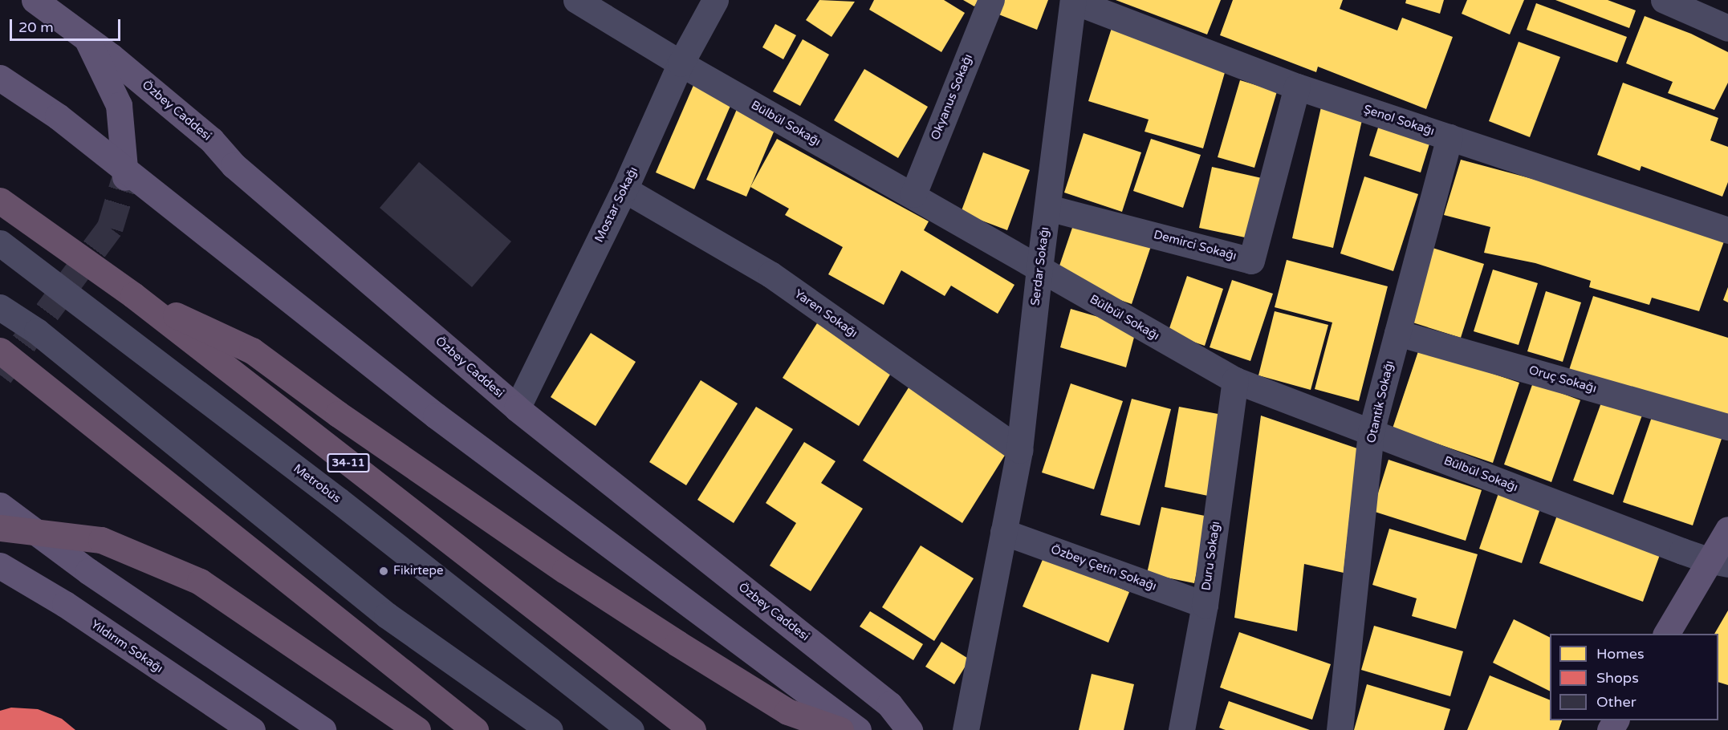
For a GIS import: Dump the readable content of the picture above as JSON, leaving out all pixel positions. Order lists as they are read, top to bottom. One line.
{"streets":{"highway":["34-11"],"main road":["Özbey Caddesi","Yıldırım Sokağı"],"street":["Okyanus Sokağı","Şenol Sokağı","Bülbül Sokağı","Mostar Sokağı","Demirci Sokağı","Serdar Sokağı","Yaren Sokağı","Oruç Sokağı","Otantik Sokağı","Metrobüs","Duru Sokağı","Özbey Çetin Sokağı"]},"crossings":[["Okyanus Sokağı","Bülbül Sokağı"],["Özbey Caddesi","Mostar Sokağı"],["Şenol Sokağı","Demirci Sokağı"],["Şenol Sokağı","Serdar Sokağı"],["Şenol Sokağı","Otantik Sokağı"],["Bülbül Sokağı","Mostar Sokağı"],["Bülbül Sokağı","Serdar Sokağı"],["Bülbül Sokağı","Otantik Sokağı"],["Bülbül Sokağı","Duru Sokağı"],["Mostar Sokağı","Yaren Sokağı"],["Demirci Sokağı","Serdar Sokağı"],["Serdar Sokağı","Yaren Sokağı"],["Serdar Sokağı","Özbey Çetin Sokağı"],["Oruç Sokağı","Otantik Sokağı"],["Duru Sokağı","Özbey Çetin Sokağı"]],"places":["Fikirtepe"],"legend":["Homes","Shops","Other"],"scale_bar":"20 m"}
